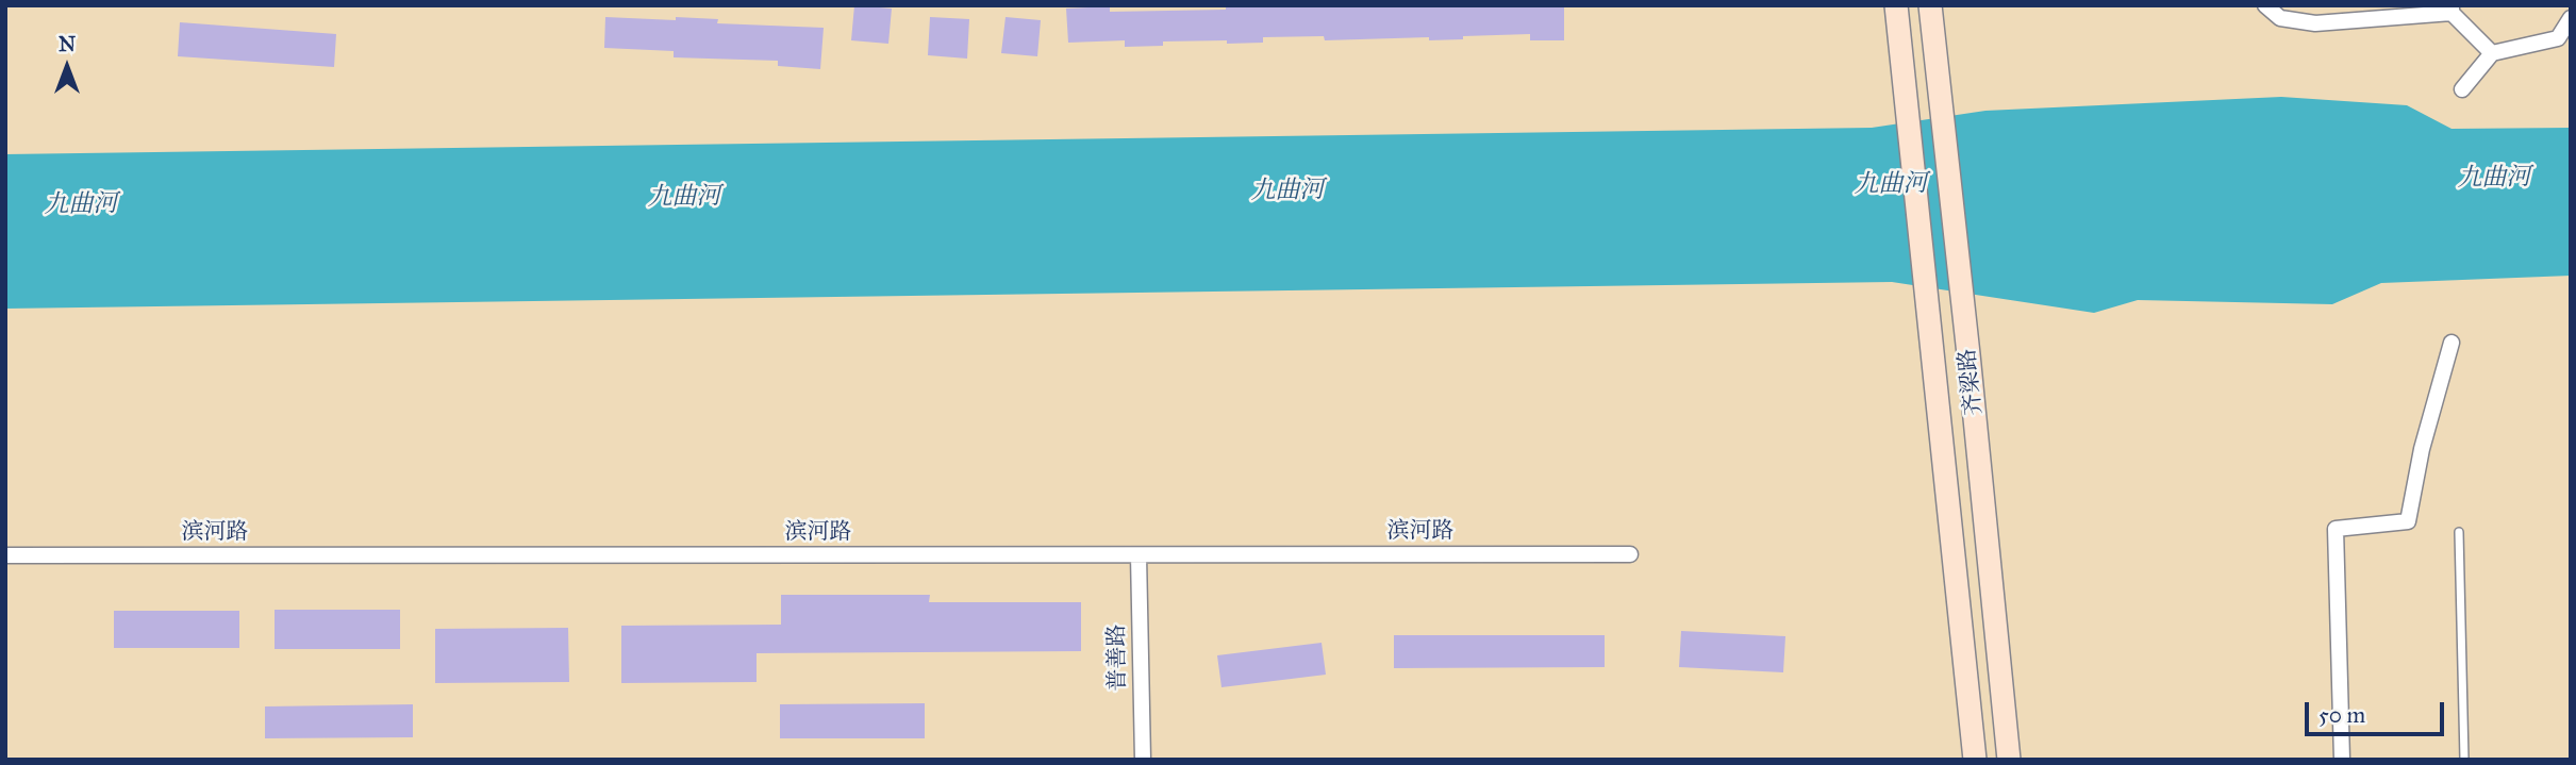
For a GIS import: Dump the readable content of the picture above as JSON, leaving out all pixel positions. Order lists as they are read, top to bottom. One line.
{"streets":{"main road":["齐梁路"],"street":["滨河路","普善路"]},"crossings":[["滨河路","普善路"]],"water":["九曲河"],"scale_bar":"50 m","north":"top"}
